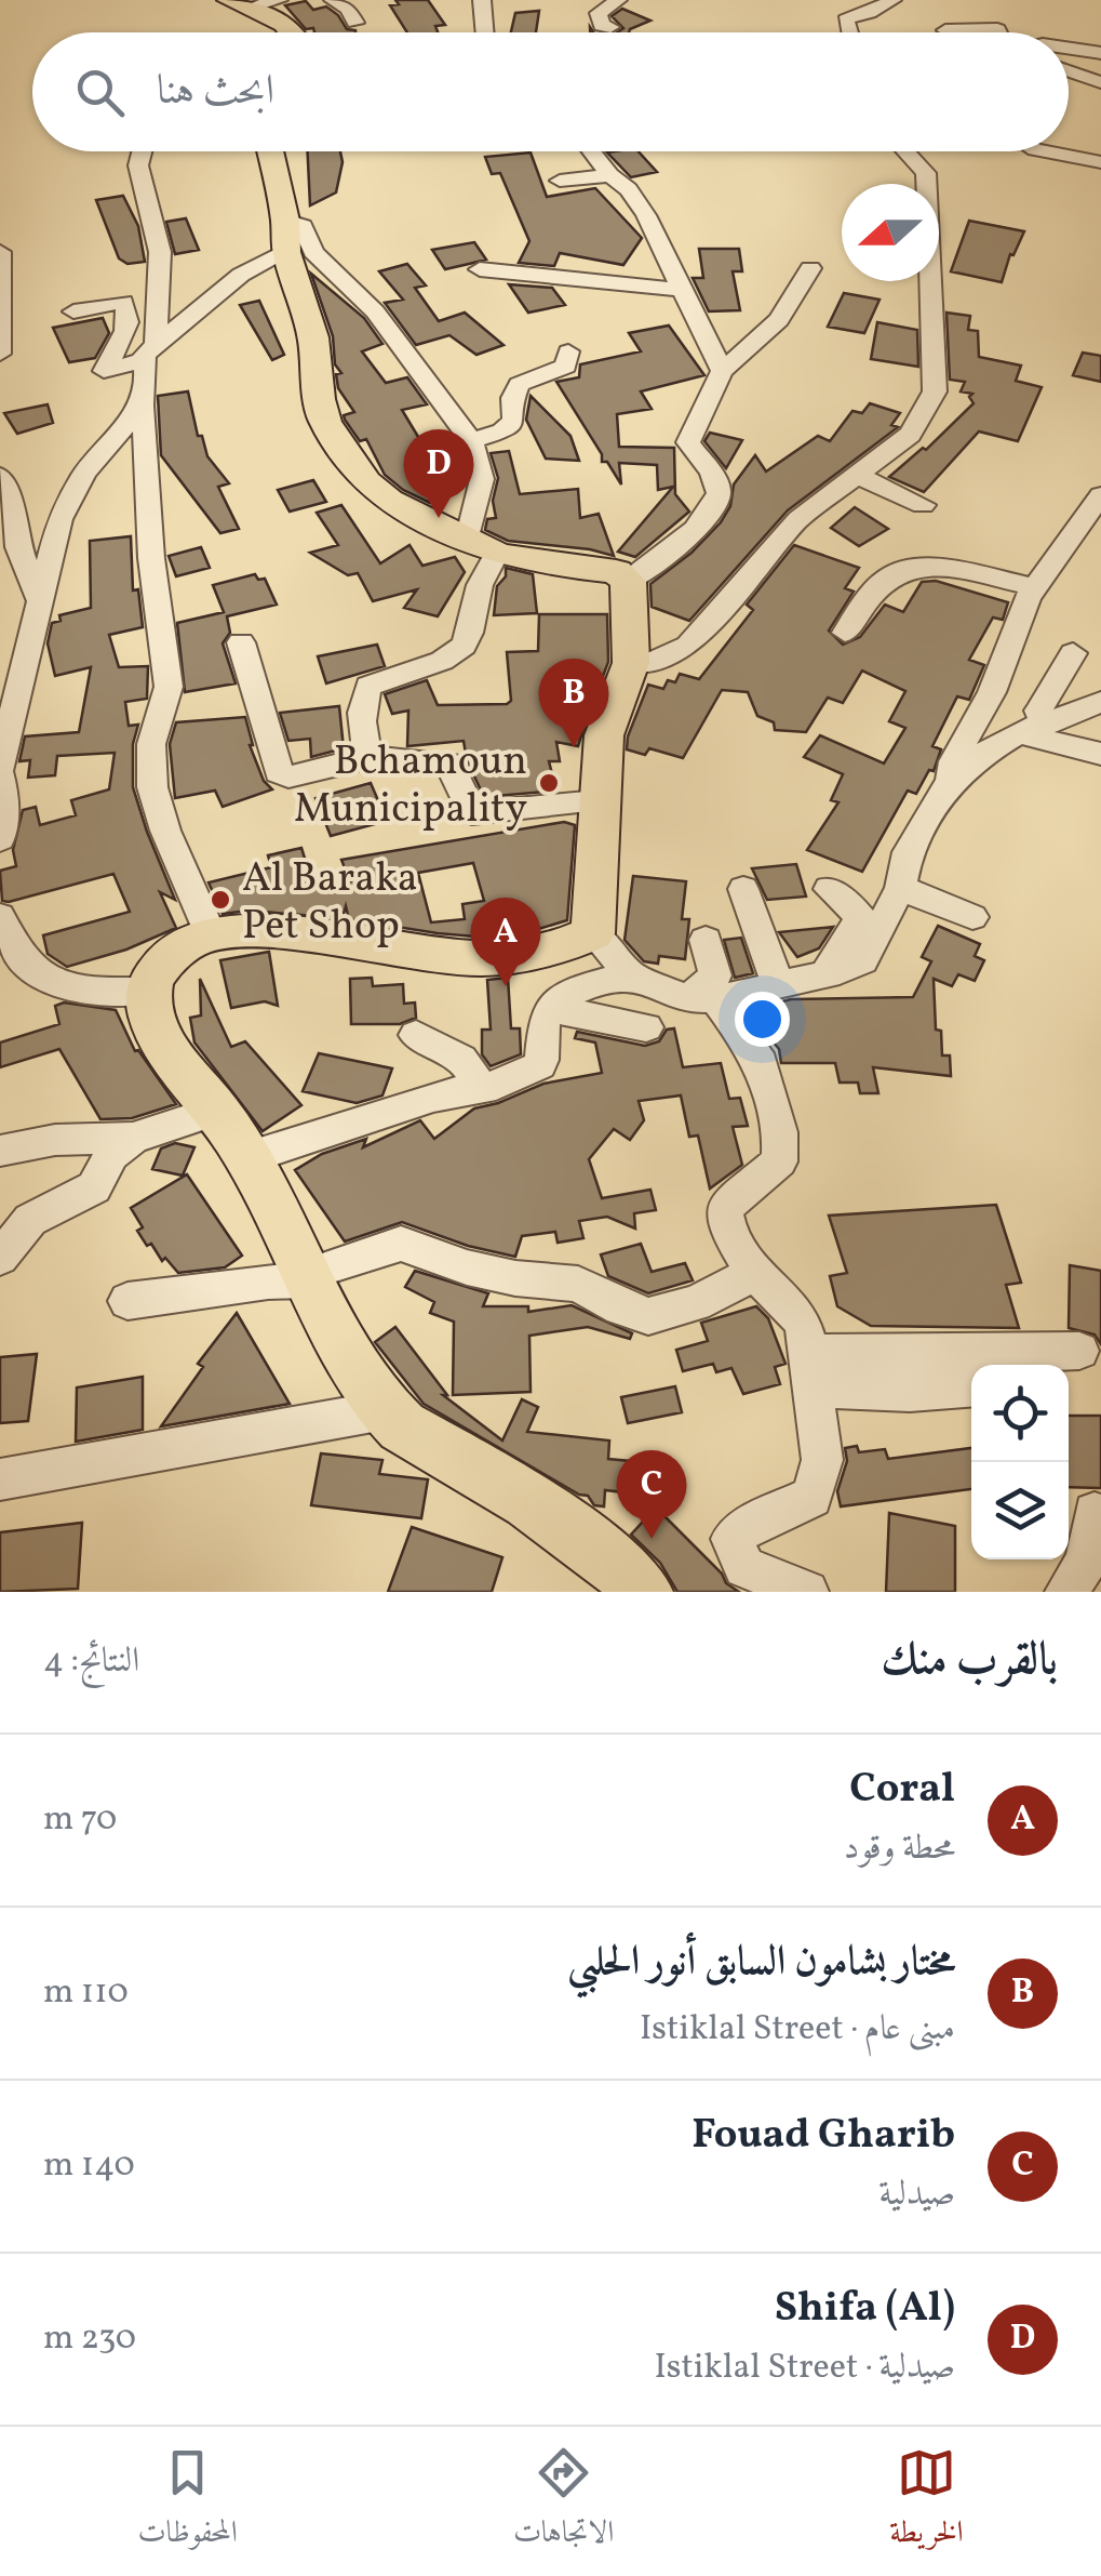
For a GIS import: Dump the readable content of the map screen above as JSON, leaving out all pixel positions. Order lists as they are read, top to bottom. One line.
{"places":["Bchamoun Municipality","Al Baraka Pet Shop"],"north":"left","page":{"search":"ابحث هنا","pins":["D","B","A","C"],"heading":["بالقرب منك","النتائج: 4"],"list":[{"mark":"A","name":"Coral","note":"محطة وقود","value":"70 m"},{"mark":"B","name":"مختار بشامون السابق أنور الحلبي","note":"مبنى عام · Istiklal Street","value":"110 m"},{"mark":"C","name":"Fouad Gharib","note":"صيدلية","value":"140 m"},{"mark":"D","name":"Shifa (Al)","note":"صيدلية · Istiklal Street","value":"230 m"}],"nav":["الخريطة","الاتجاهات","المحفوظات"]}}
